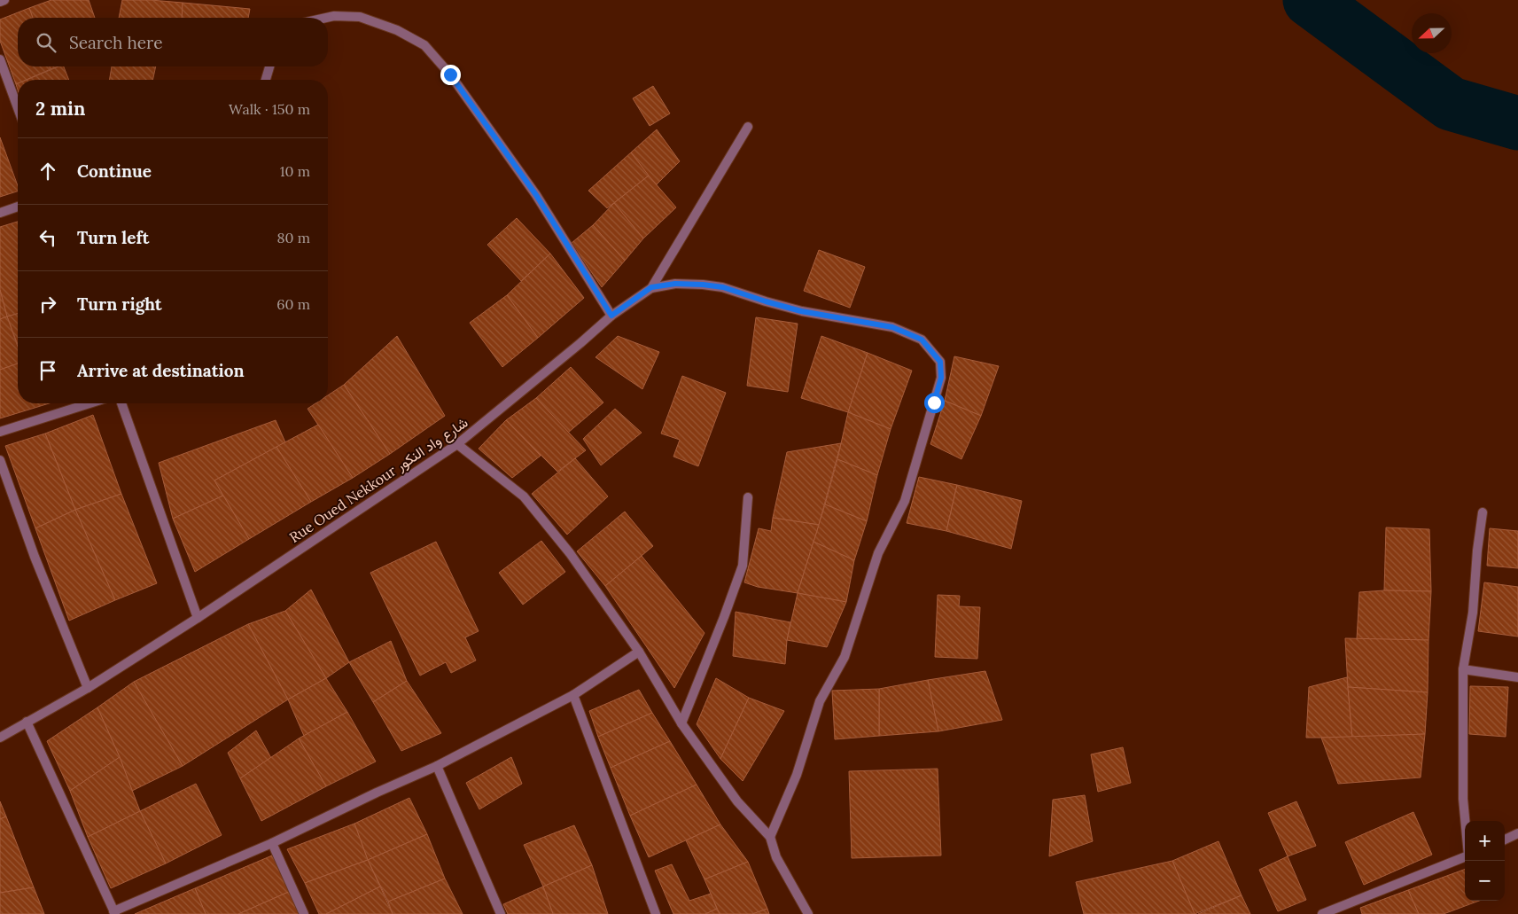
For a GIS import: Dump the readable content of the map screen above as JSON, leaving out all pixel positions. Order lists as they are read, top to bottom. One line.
{"streets":{"street":["Rue Oued Nekkour شارع واد النکور"]},"north":"left","page":{"search":"Search here","heading":["2 min","Walk · 150 m"],"list":[["Continue","10 m"],["Turn left","80 m"],["Turn right","60 m"],"Arrive at destination"],"map_buttons":["+","−"]}}
